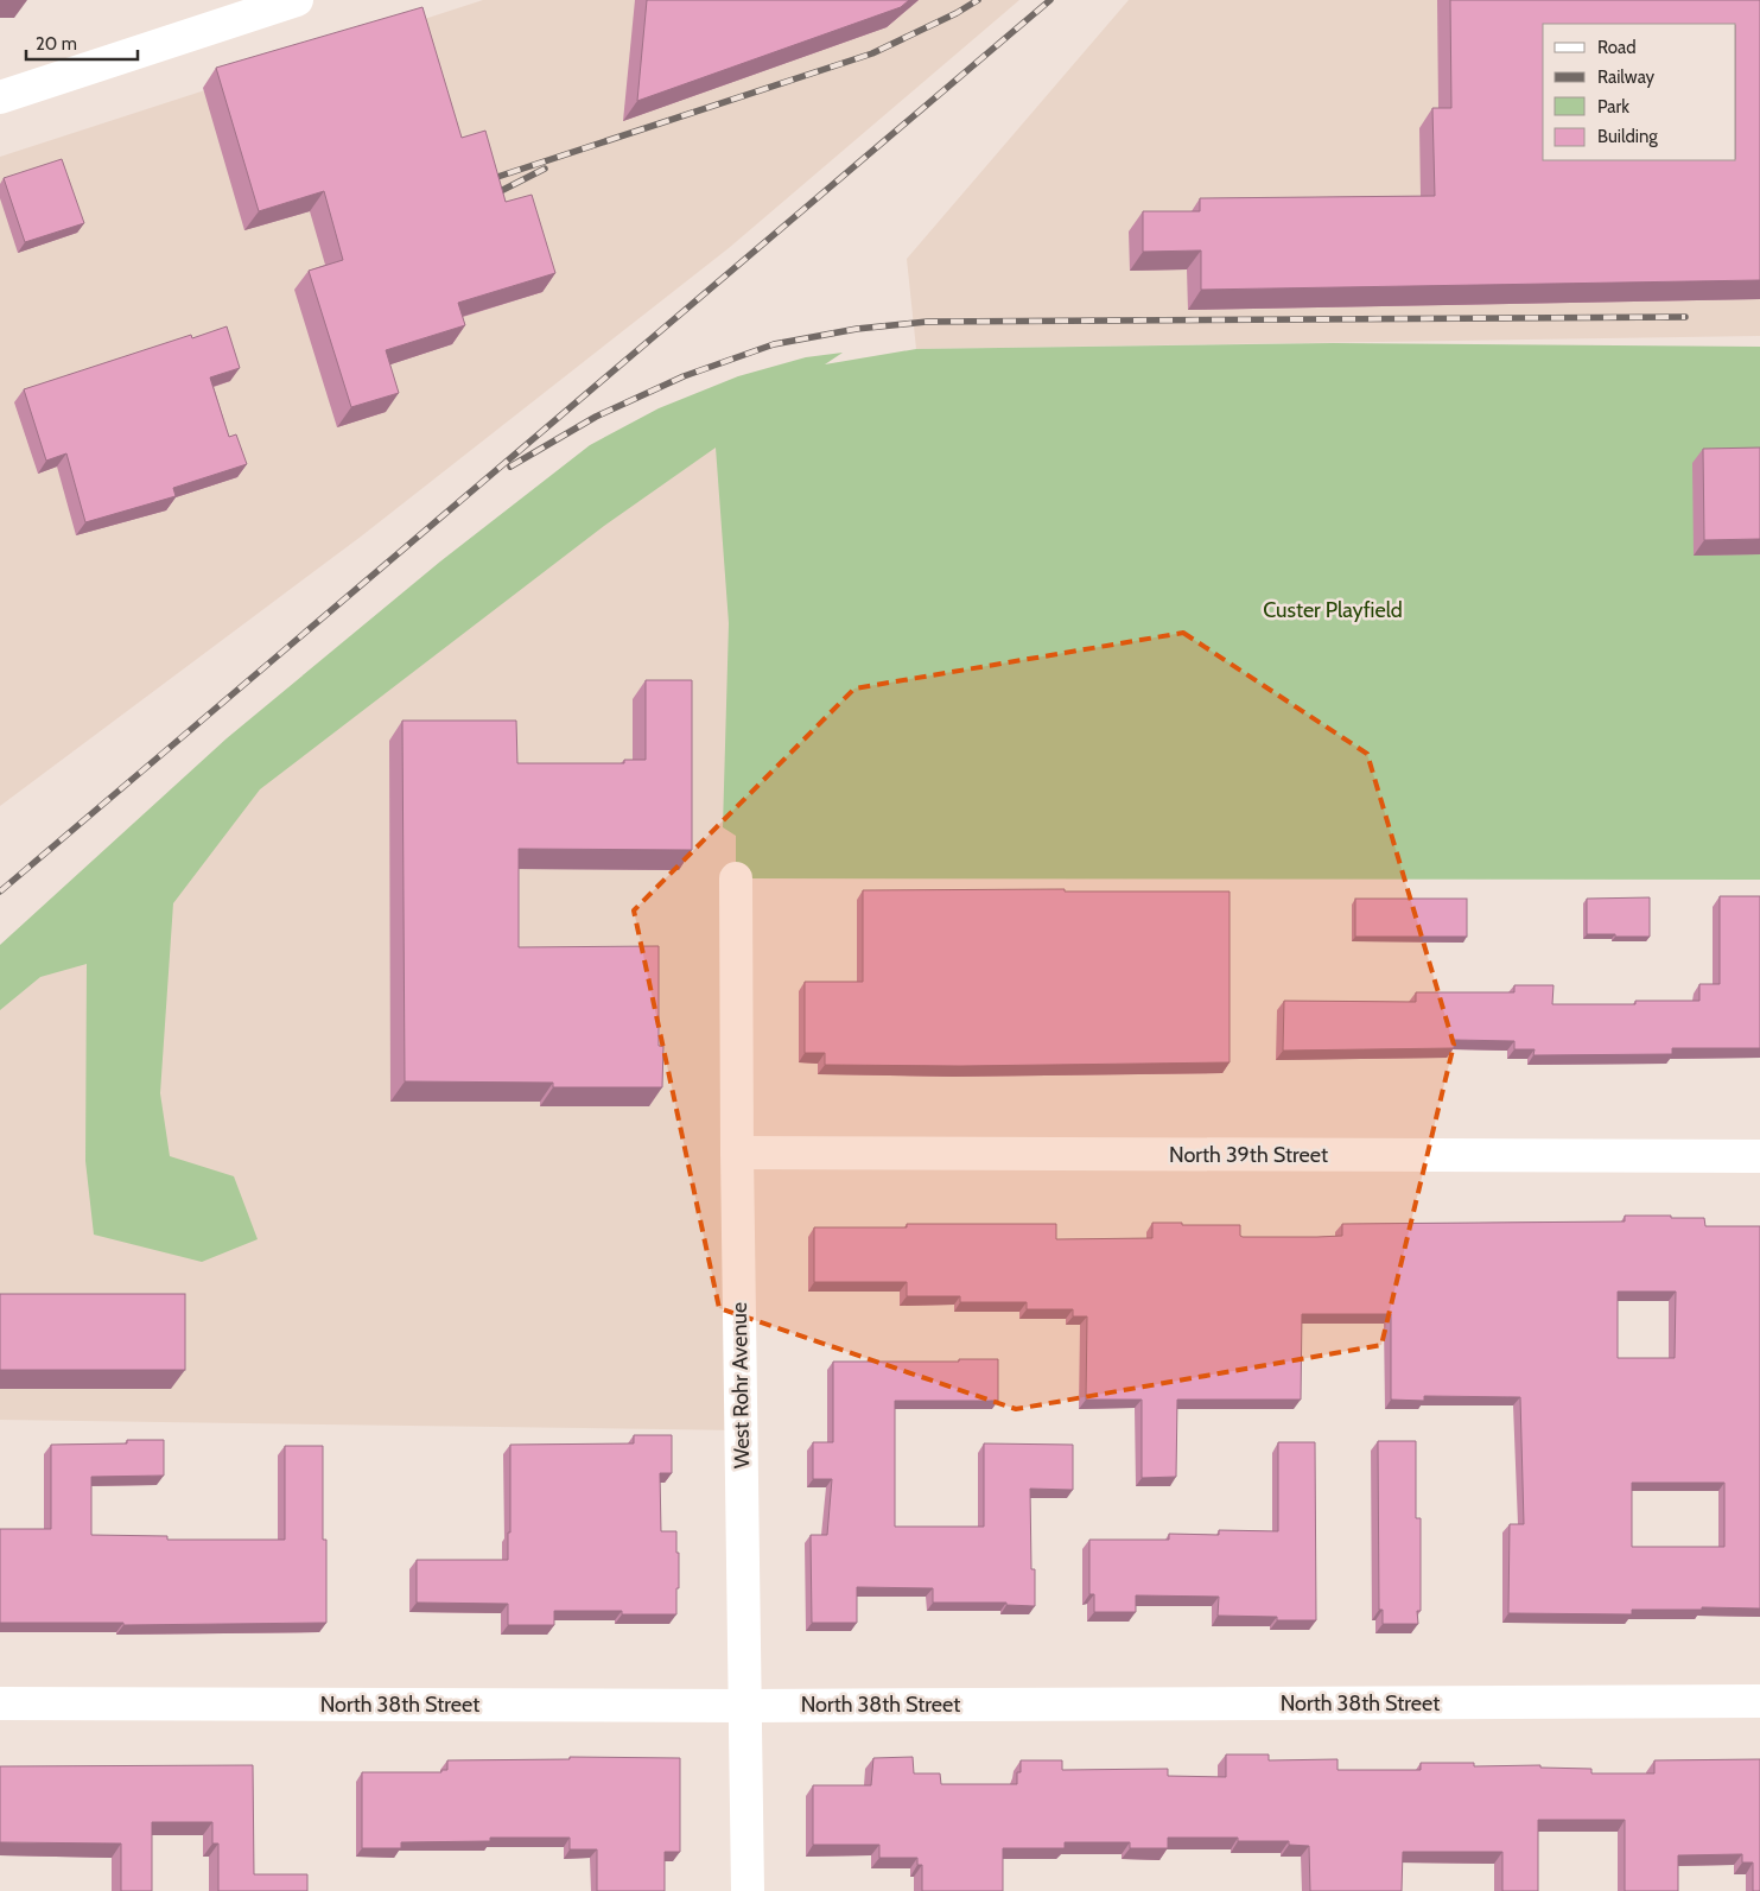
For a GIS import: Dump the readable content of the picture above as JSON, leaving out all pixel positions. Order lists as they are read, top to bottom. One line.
{"streets":{"street":["North 39th Street","West Rohr Avenue","North 38th Street"]},"crossings":[["North 39th Street","West Rohr Avenue"],["West Rohr Avenue","North 38th Street"]],"parks":["Custer Playfield"],"legend":["Road","Railway","Park","Building"],"scale_bar":"20 m"}
